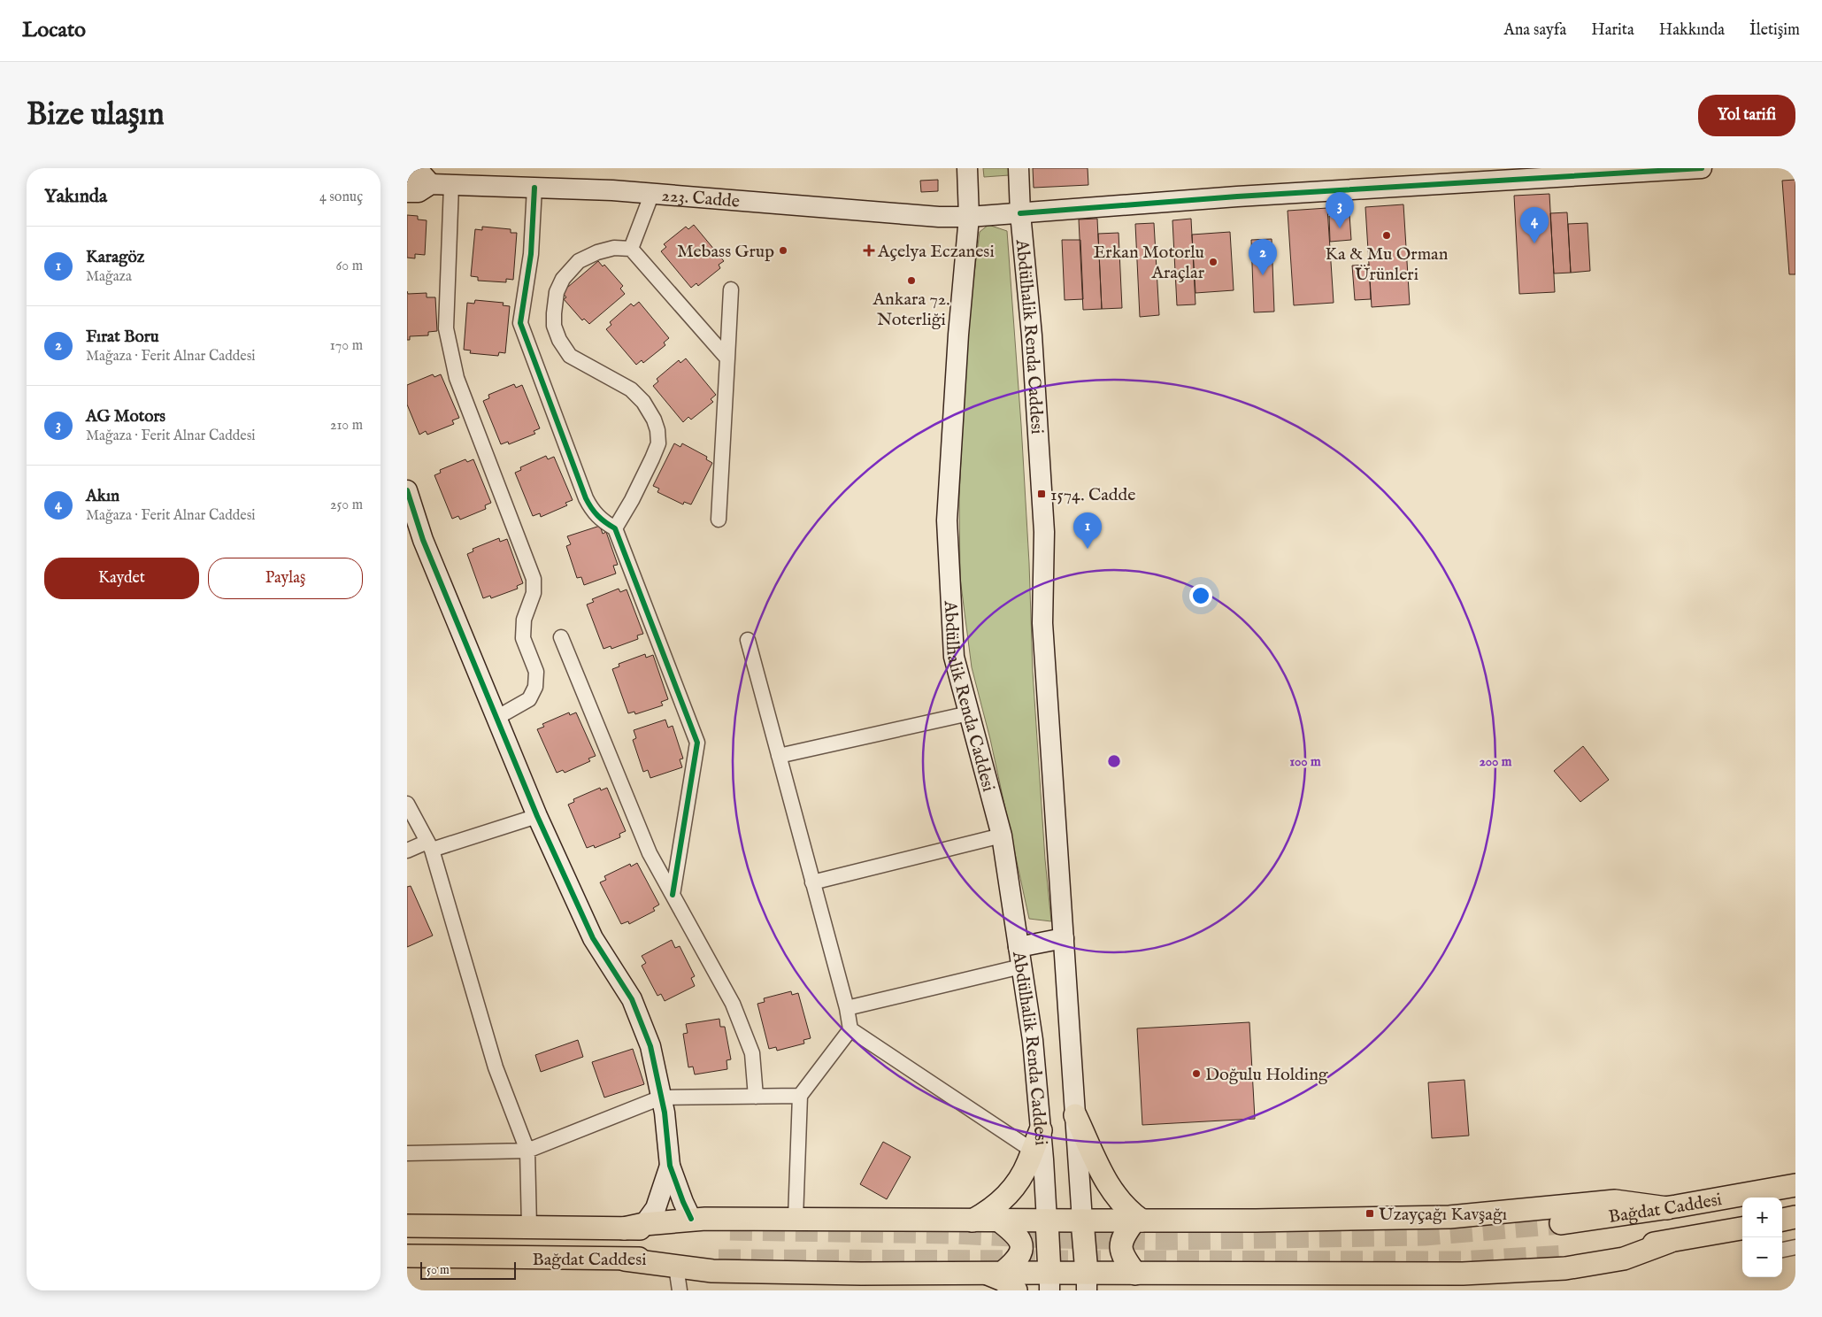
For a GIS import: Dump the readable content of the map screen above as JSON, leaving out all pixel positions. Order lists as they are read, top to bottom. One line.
{"streets":{"main road":["223. Cadde","Abdülhalik Renda Caddesi","Bağdat Caddesi"]},"crossings":[["223. Cadde","Abdülhalik Renda Caddesi"]],"places":{"other":["Ka & Mu Orman Ürünleri","Mebass Grup","Erkan Motorlu Araçlar","Ankara 72. Noterliği","Doğulu Holding"],"health":["Açelya Eczanesi"],"transit":["1574. Cadde","Uzayçağı Kavşağı"]},"scale_bar":"50 m","page":{"header":"Locato","nav":["Ana sayfa","Harita","Hakkında","İletişim"],"buttons":["Yol tarifi",["Kaydet","Paylaş"]],"title":"Bize ulaşın","heading":["Yakında","4 sonuç"],"pins":["3","4","2","1"],"list":[{"mark":"1","name":"Karagöz","note":"Mağaza","value":"60 m"},{"mark":"2","name":"Fırat Boru","note":"Mağaza · Ferit Alnar Caddesi","value":"170 m"},{"mark":"3","name":"AG Motors","note":"Mağaza · Ferit Alnar Caddesi","value":"210 m"},{"mark":"4","name":"Akın","note":"Mağaza · Ferit Alnar Caddesi","value":"250 m"}],"map_buttons":["+","−"],"scale":"50 m"},"rings":["100 m","200 m"]}
